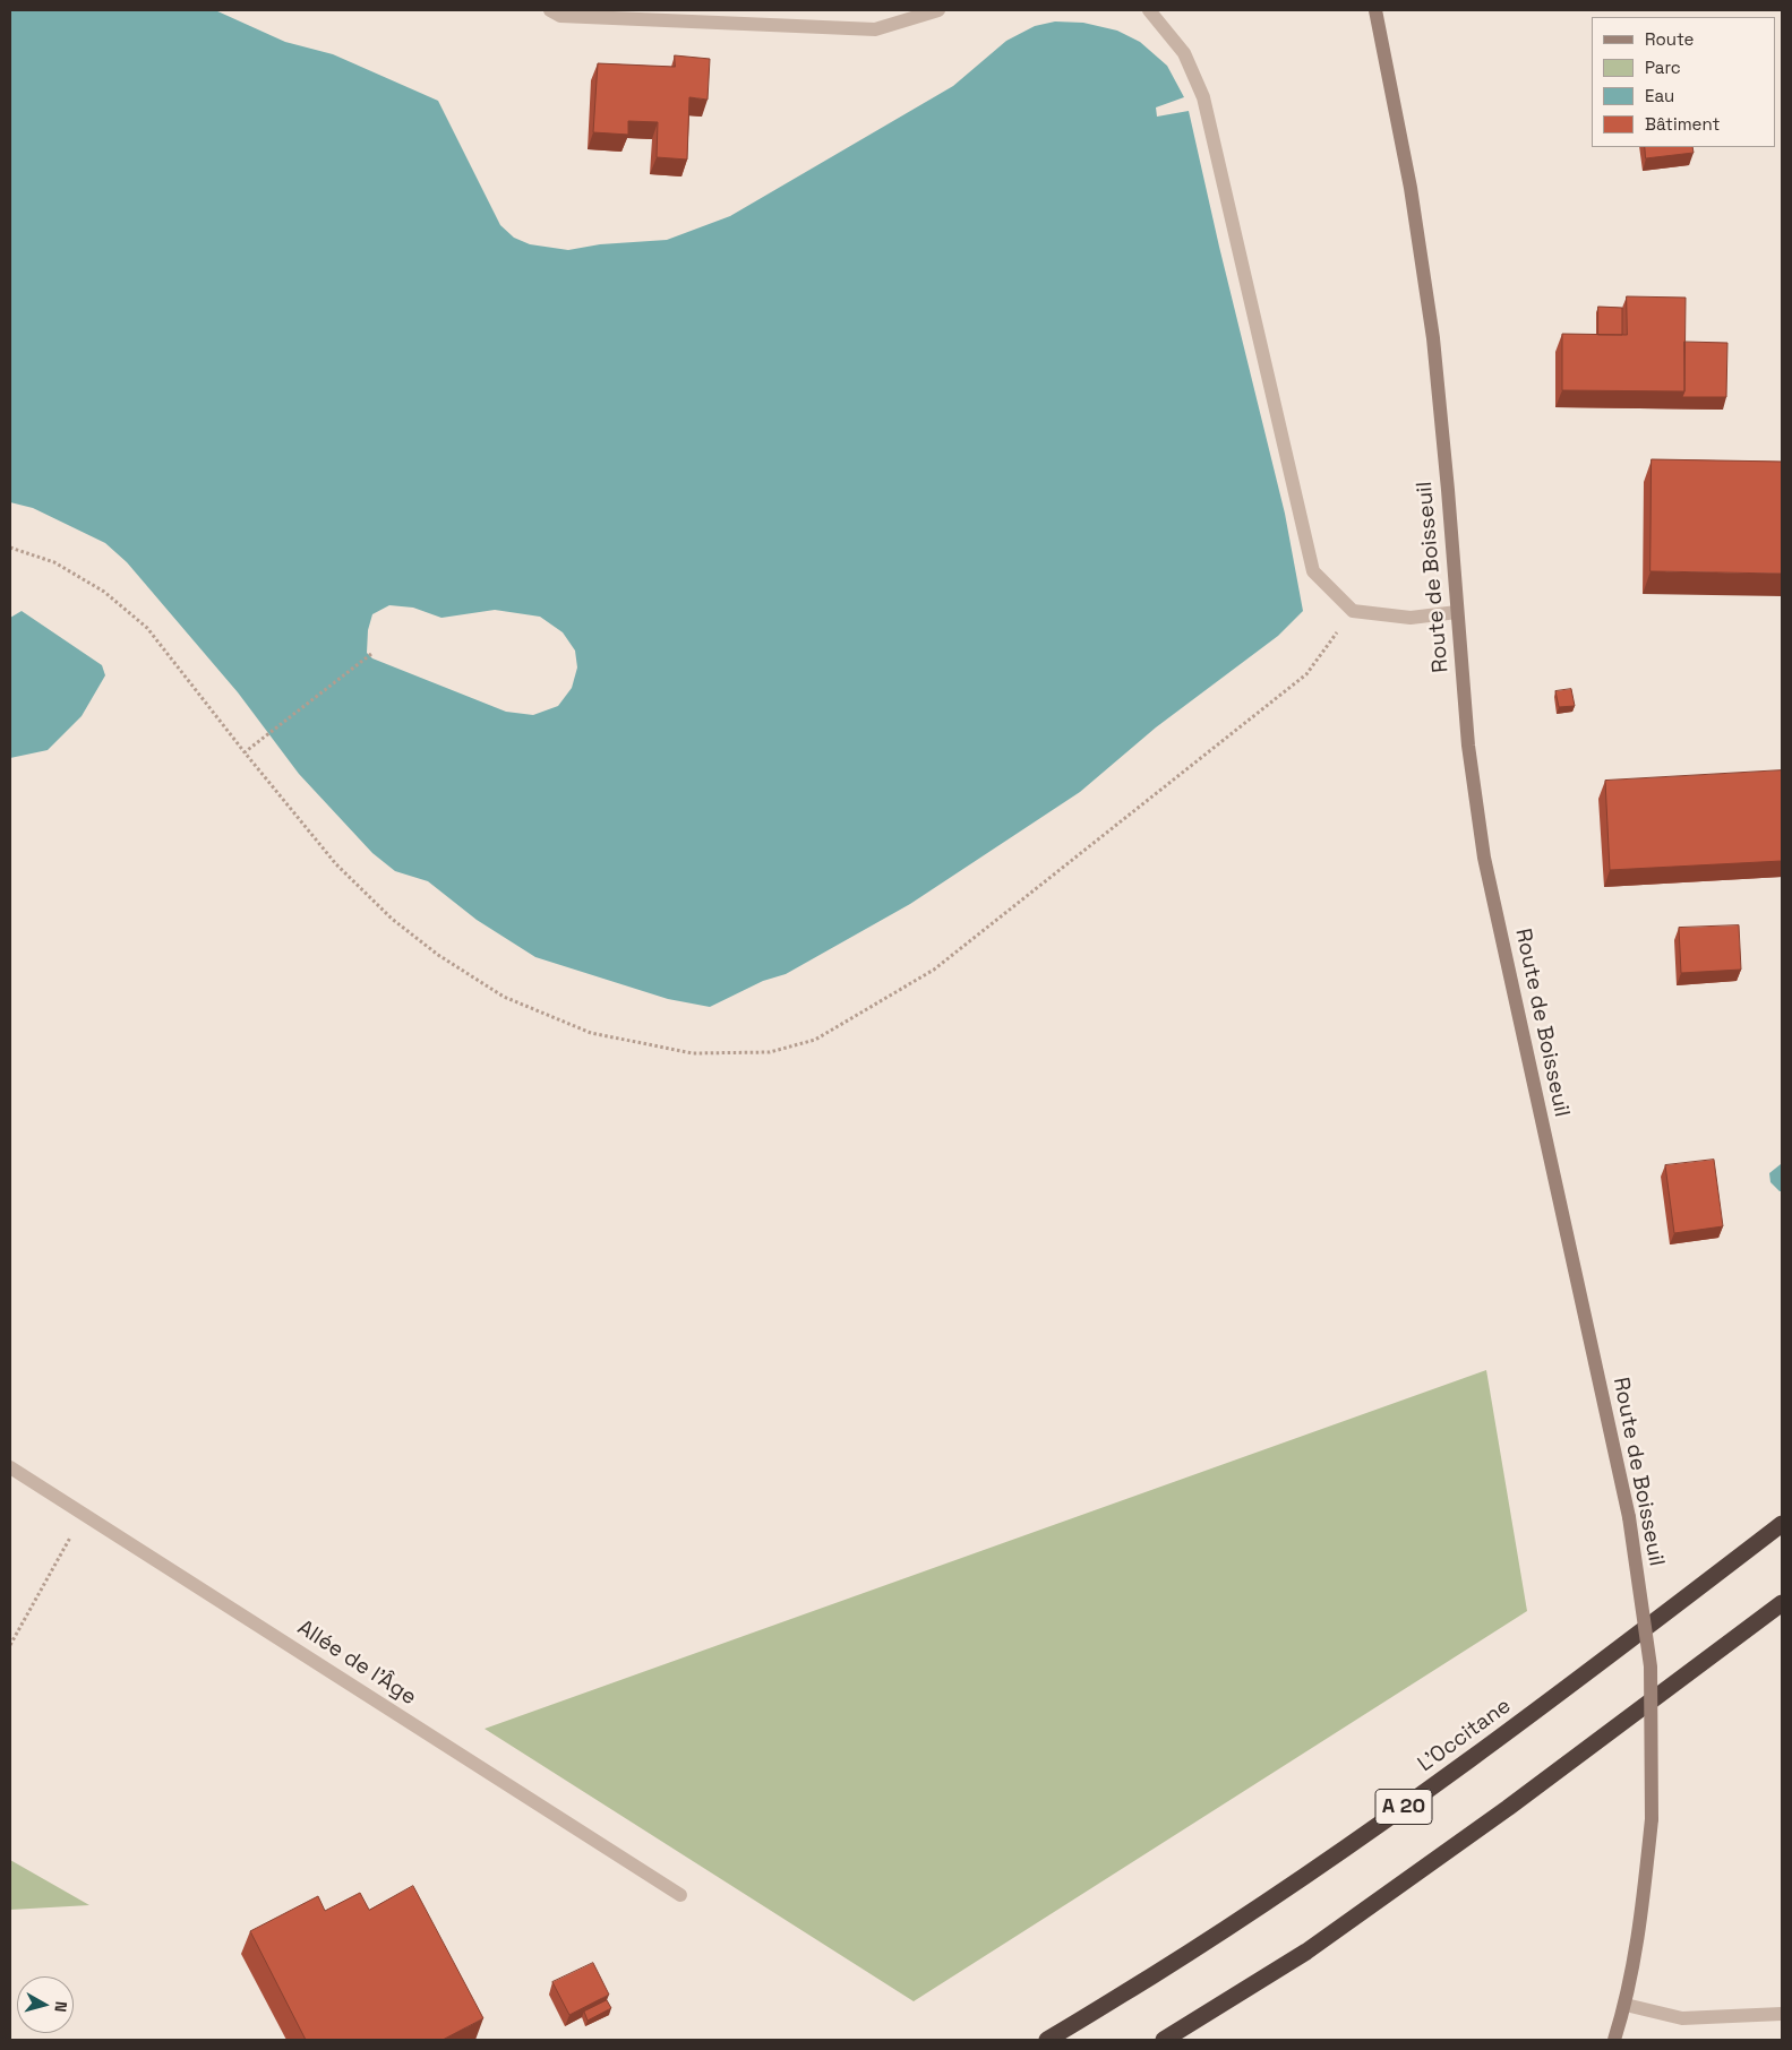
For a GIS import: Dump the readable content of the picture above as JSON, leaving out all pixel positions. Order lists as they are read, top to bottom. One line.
{"streets":{"highway":["L'Occitane","A 20"],"main road":["Route de Boisseuil"],"street":["Allée de l'Âge"]},"legend":["Route","Parc","Eau","Bâtiment"],"north":"right"}
